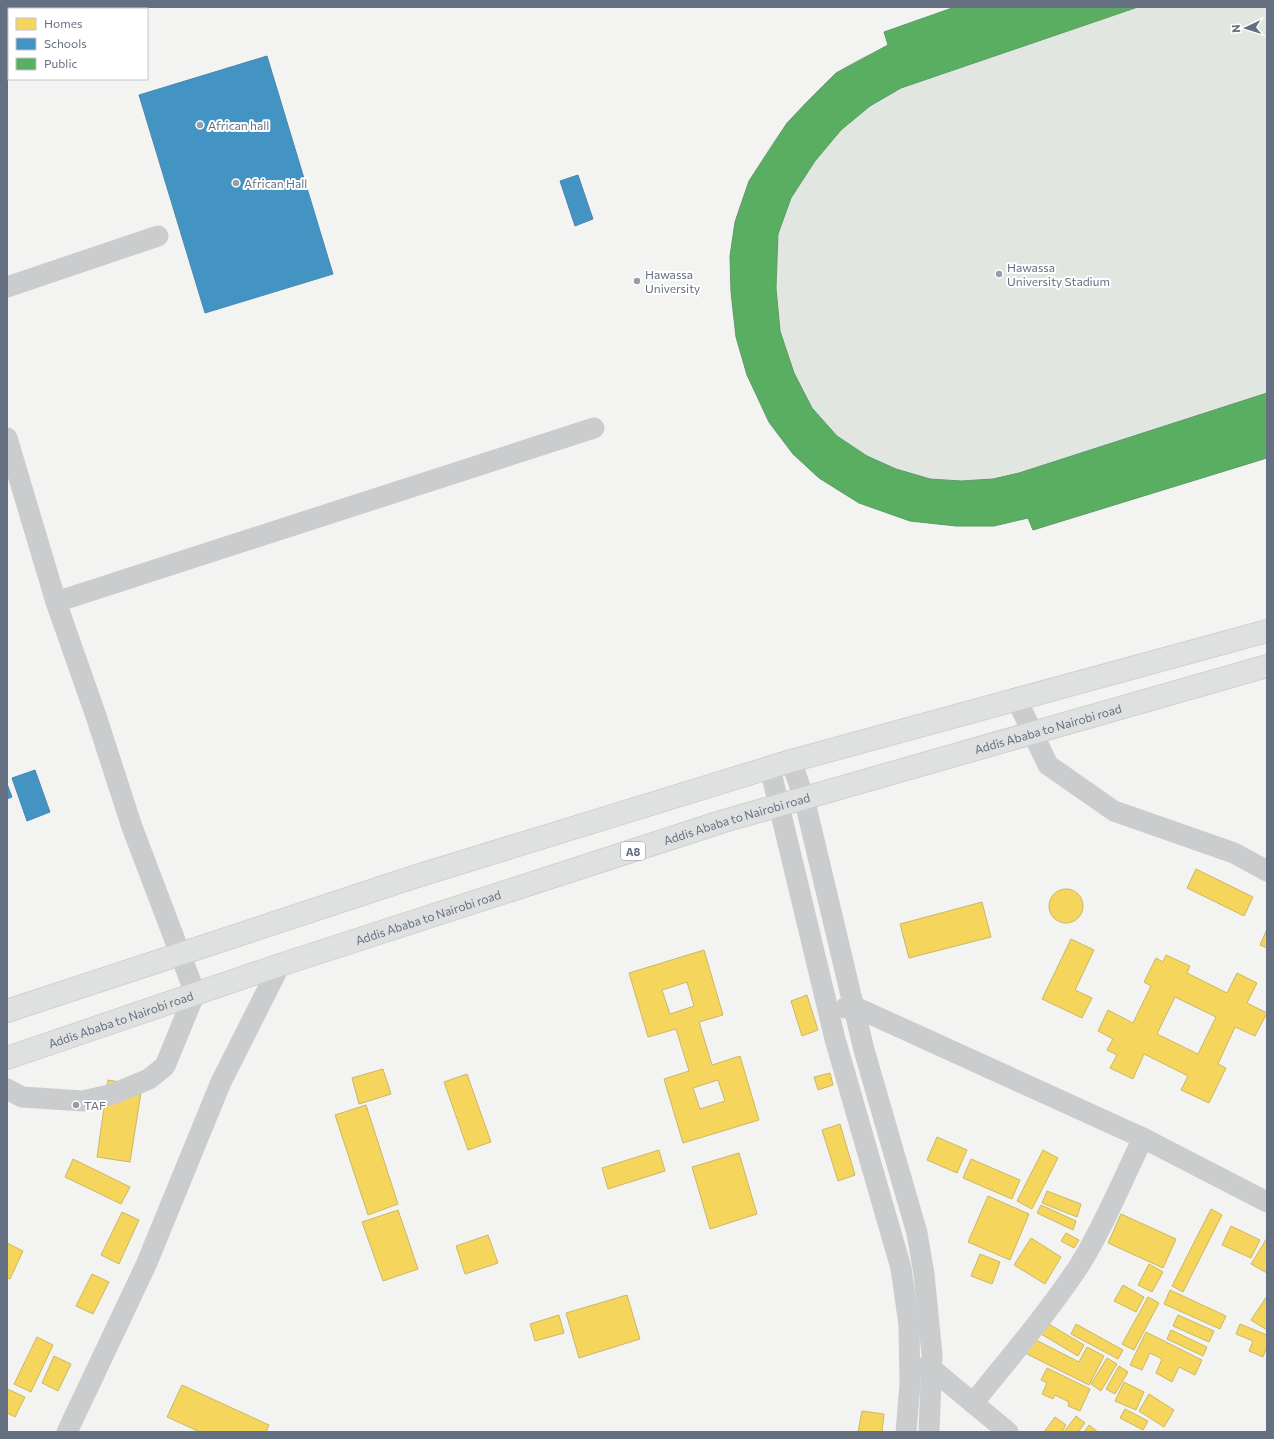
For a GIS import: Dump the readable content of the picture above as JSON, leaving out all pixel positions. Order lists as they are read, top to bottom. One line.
{"streets":{"highway":["Addis Ababa to Nairobi road","A8"]},"places":["African hall","African Hall","Hawassa University Stadium","Hawassa University","TAF"],"legend":["Homes","Schools","Public"],"north":"left"}
